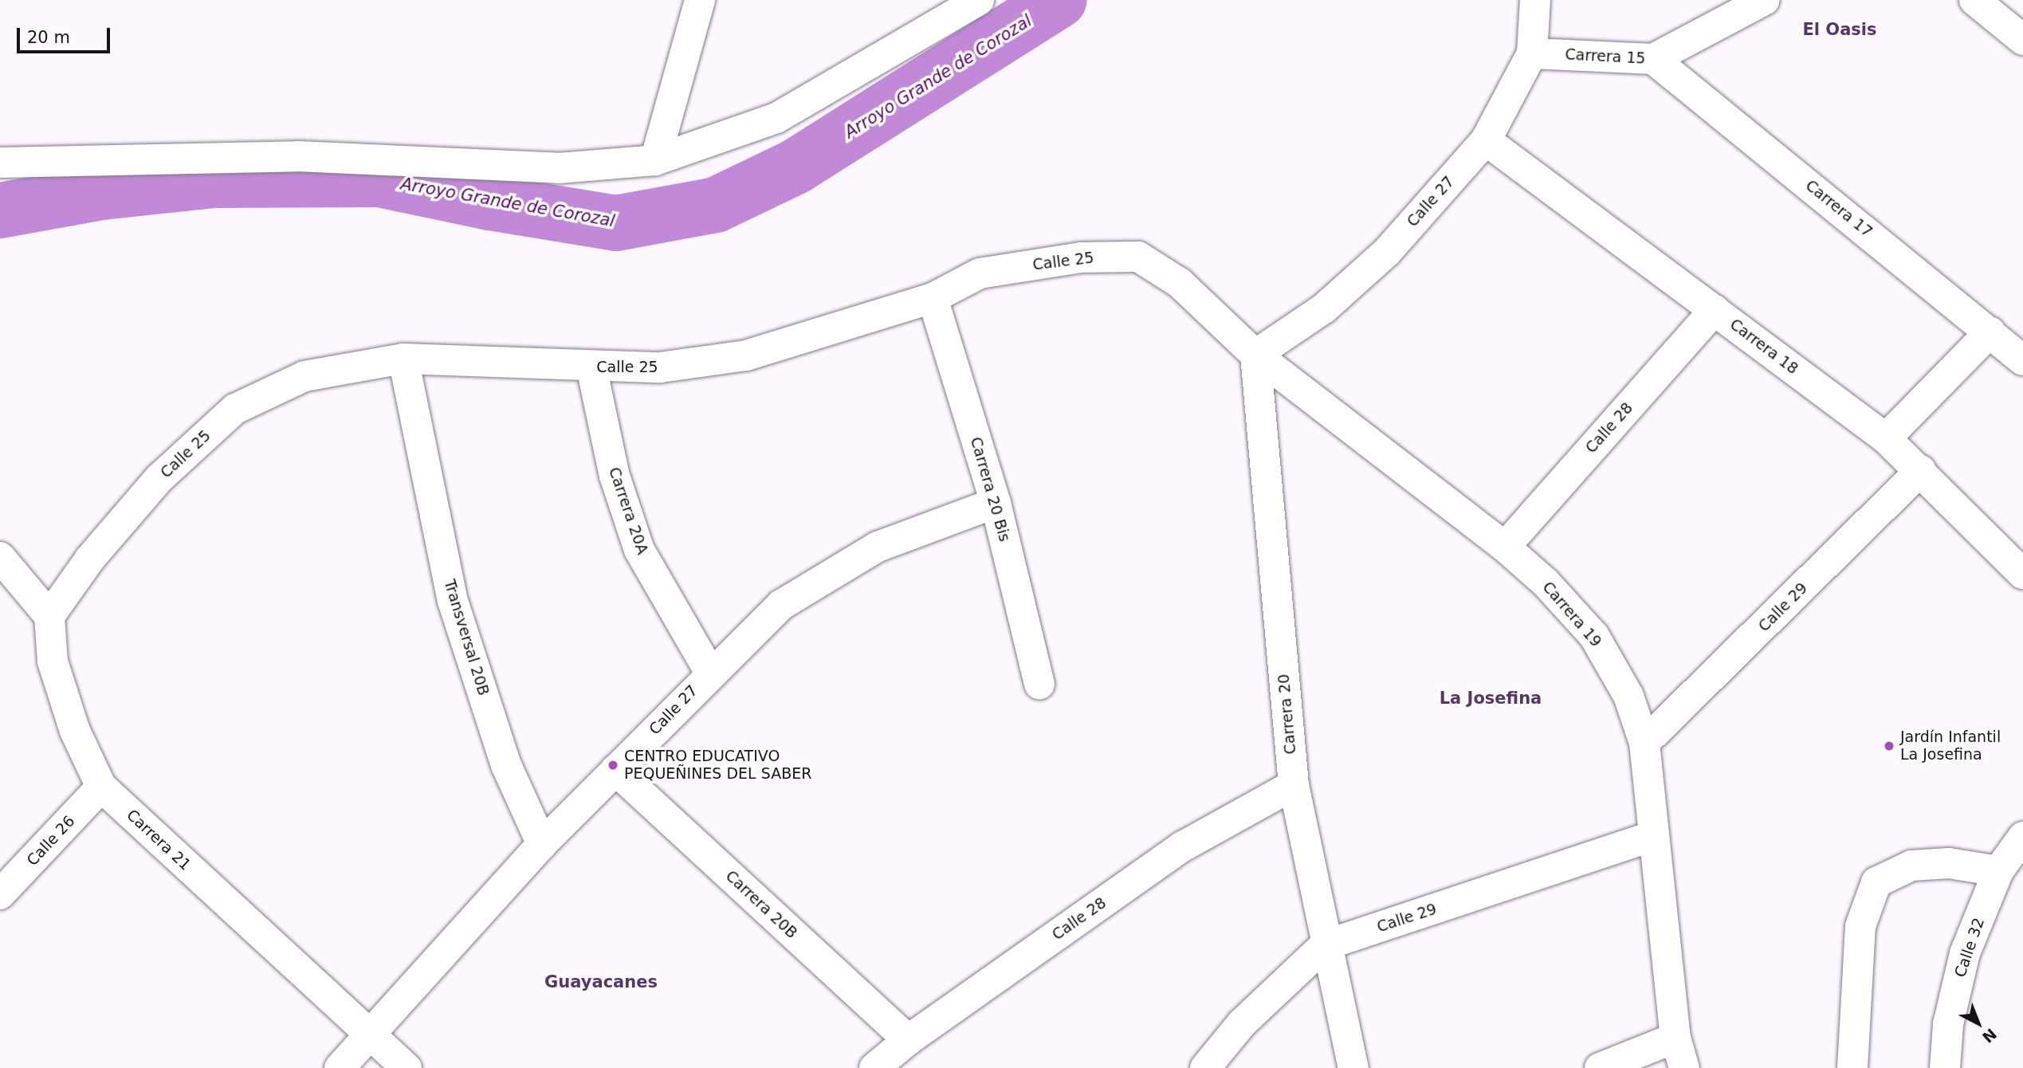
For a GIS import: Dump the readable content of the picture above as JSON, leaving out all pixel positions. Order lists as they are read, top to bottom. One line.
{"streets":{"street":["Carrera 15","Calle 27","Carrera 17","Calle 25","Carrera 18","Calle 28","Carrera 20 Bis","Carrera 20A","Calle 29","Carrera 19","Transversal 20B","Carrera 20","Carrera 21","Calle 26","Carrera 20B","Calle 32"]},"crossings":[["Carrera 15","Calle 27"],["Carrera 15","Carrera 17"],["Calle 27","Calle 25"],["Calle 27","Carrera 18"],["Calle 27","Carrera 20 Bis"],["Calle 27","Carrera 20A"],["Calle 27","Carrera 19"],["Calle 27","Transversal 20B"],["Calle 27","Carrera 20"],["Calle 27","Carrera 21"],["Calle 27","Carrera 20B"],["Calle 25","Carrera 20 Bis"],["Calle 25","Carrera 20A"],["Calle 25","Carrera 19"],["Calle 25","Transversal 20B"],["Calle 25","Carrera 20"],["Calle 25","Carrera 21"],["Carrera 18","Calle 28"],["Carrera 18","Calle 29"],["Calle 28","Carrera 19"],["Calle 28","Carrera 20"],["Calle 28","Carrera 20B"],["Calle 29","Carrera 19"],["Calle 29","Carrera 20"],["Carrera 19","Carrera 20"],["Carrera 21","Calle 26"]],"districts":["El Oasis","La Josefina","Guayacanes"],"water":["Arroyo Grande de Corozal"],"places":["Jardín Infantil La Josefina","CENTRO EDUCATIVO PEQUEÑINES DEL SABER"],"scale_bar":"20 m","north":"bottom right"}
